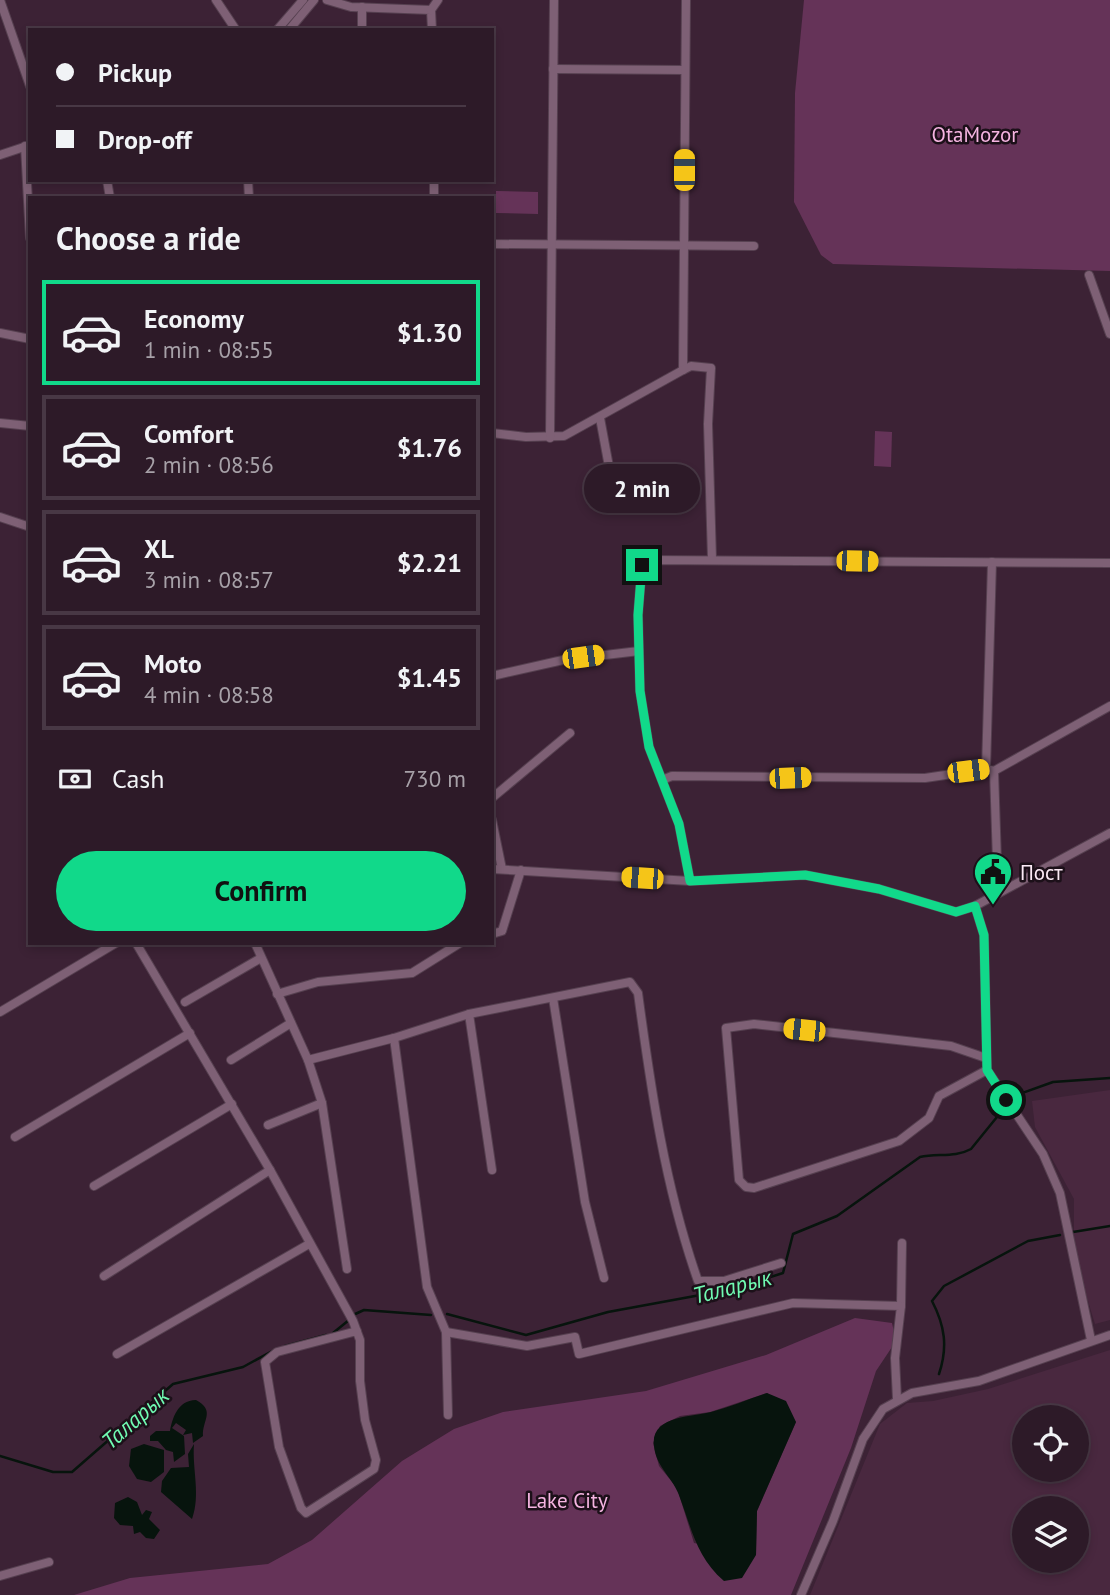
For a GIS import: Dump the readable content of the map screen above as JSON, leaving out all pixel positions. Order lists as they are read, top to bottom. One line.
{"water":["Таларык"],"parks":["OtaMozor","Lake City"],"places":{"public building":["Пост"]},"page":{"banner":["Pickup","Drop-off"],"heading":"Choose a ride","list":[{"name":"Economy","note":"1 min · 08:55","value":"$1.30"},{"name":"Comfort","note":"2 min · 08:56","value":"$1.76"},{"name":"XL","note":"3 min · 08:57","value":"$2.21"},{"name":"Moto","note":"4 min · 08:58","value":"$1.45"}],"bubble":"2 min","pay":["Cash","730 m"],"buttons":"Confirm"}}
